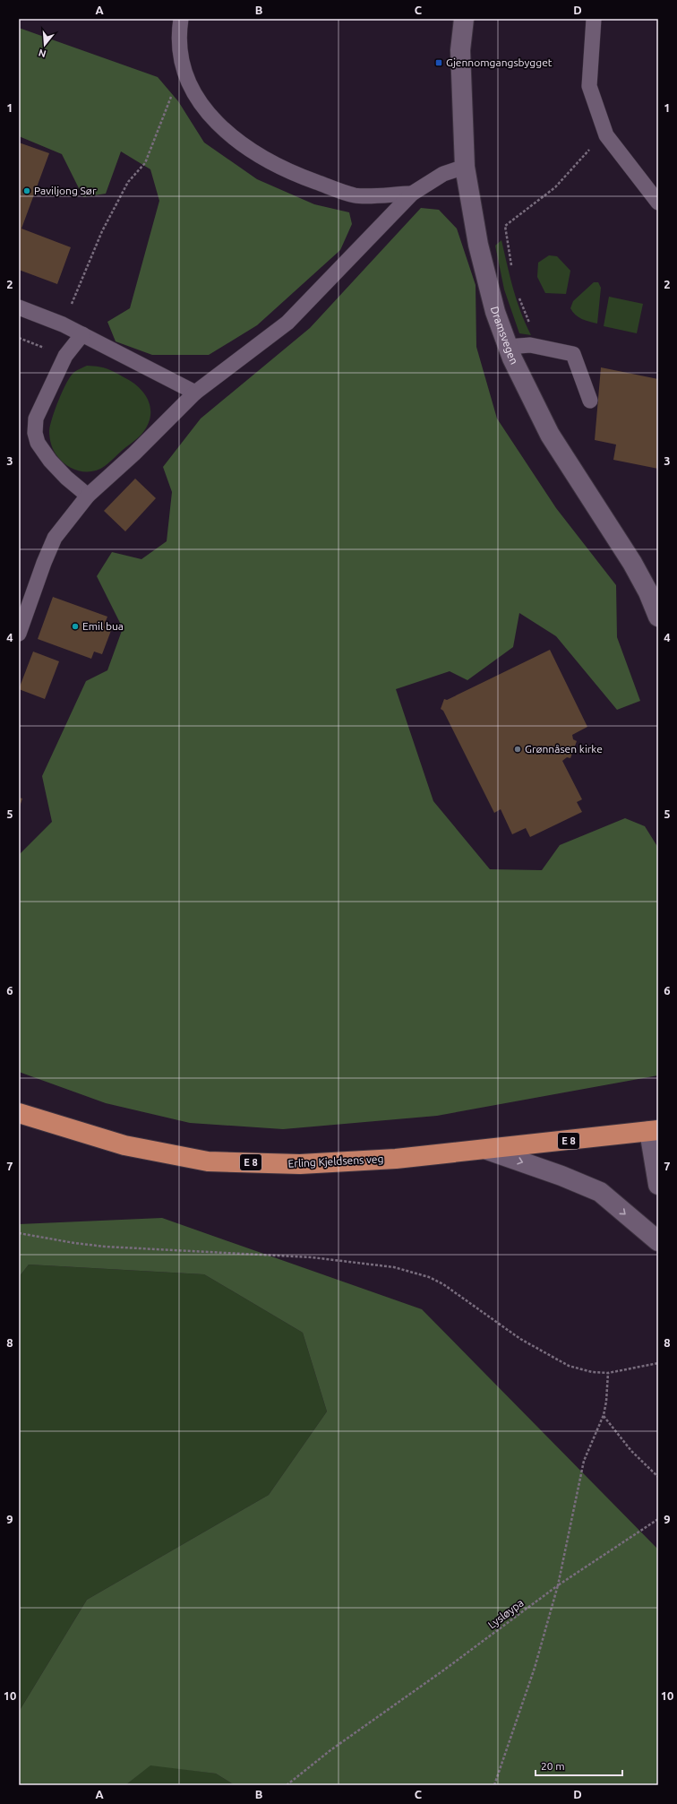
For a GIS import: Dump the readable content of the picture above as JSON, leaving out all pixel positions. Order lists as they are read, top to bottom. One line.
{"streets":{"highway":["E 8","Erling Kjeldsens veg"],"street":["Dramsvegen"],"path":["Lysløypa"]},"places":{"transit":["Gjennomgangsbygget"],"other":["Paviljong Sør","Emil bua","Grønnåsen kirke"]},"scale_bar":"20 m","north":"bottom","grid":{"columns":["A","B","C","D"],"rows":["1","2","3","4","5","6","7","8","9","10"]}}
